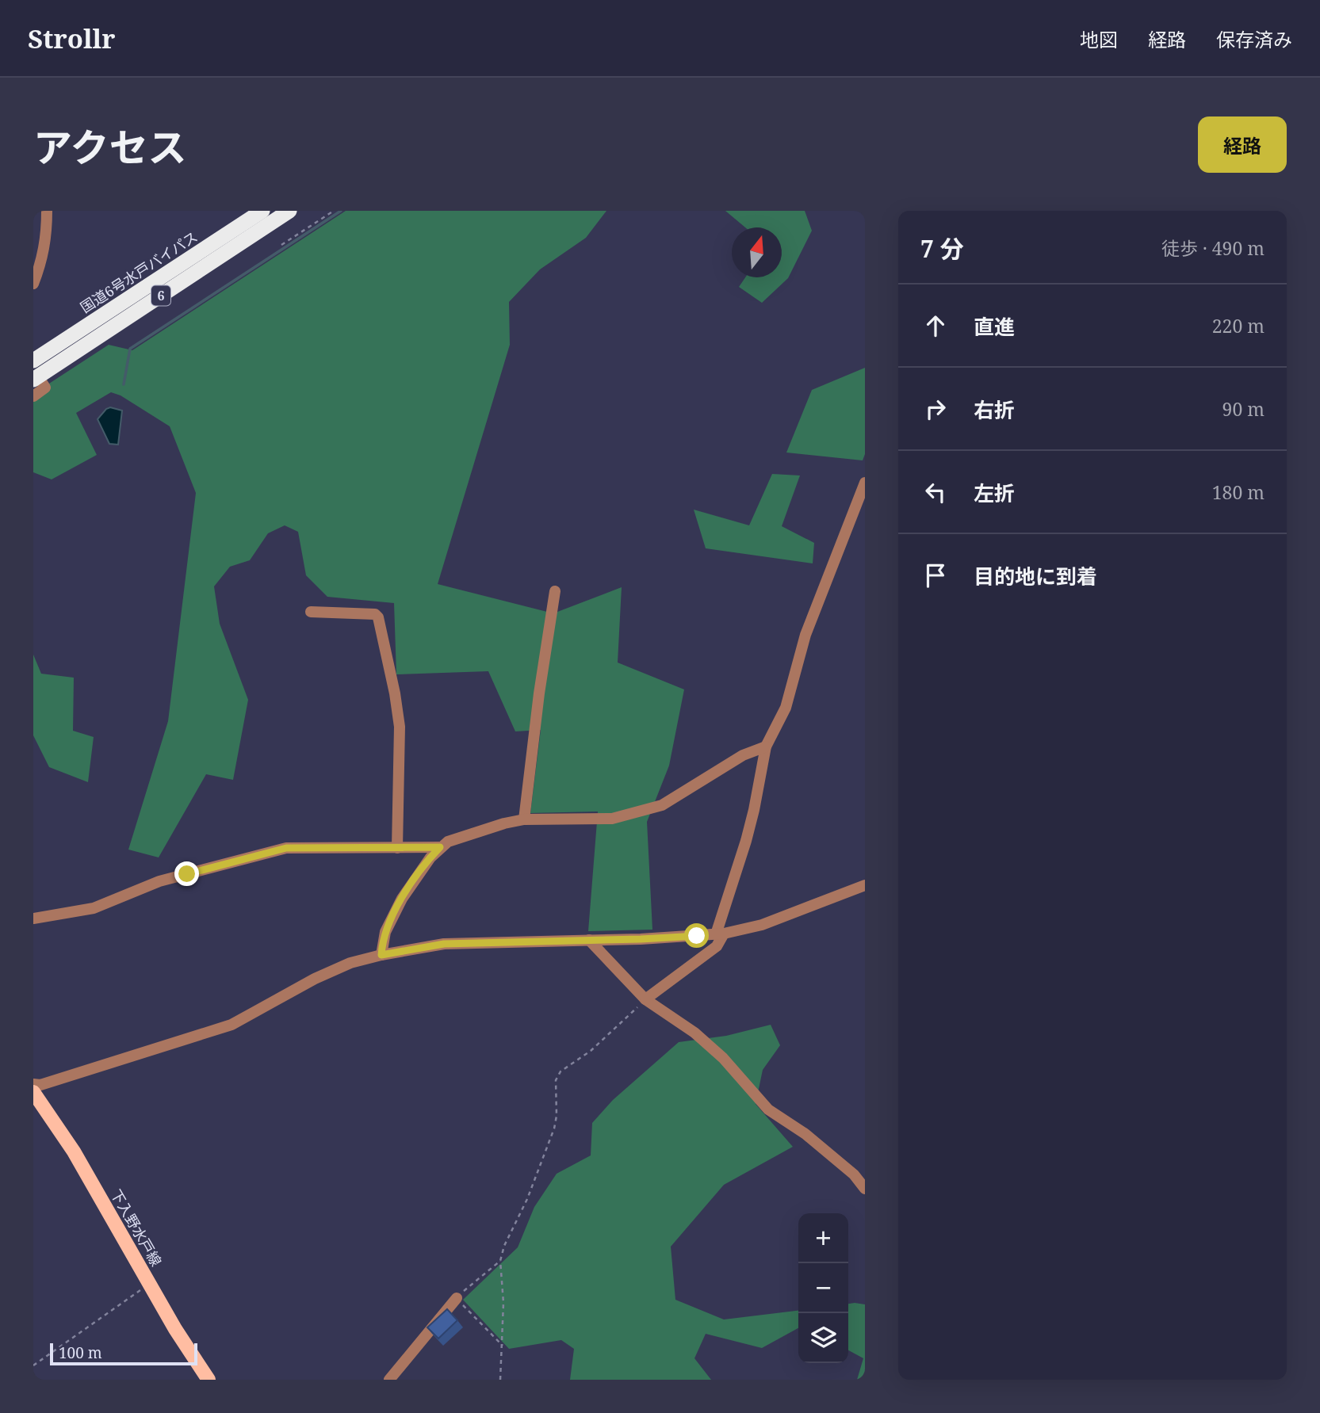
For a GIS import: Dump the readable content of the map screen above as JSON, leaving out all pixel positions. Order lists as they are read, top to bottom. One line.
{"streets":{"highway":["国道6号水戸バイパス","6"],"main road":["下入野水戸線"]},"scale_bar":"100 m","north":"top","page":{"header":"Strollr","nav":["地図","経路","保存済み"],"title":"アクセス","buttons":"経路","heading":["7 分","徒歩 · 490 m"],"list":[["直進","220 m"],["右折","90 m"],["左折","180 m"],"目的地に到着"],"map_buttons":["+","−"],"scale":"100 m"}}
